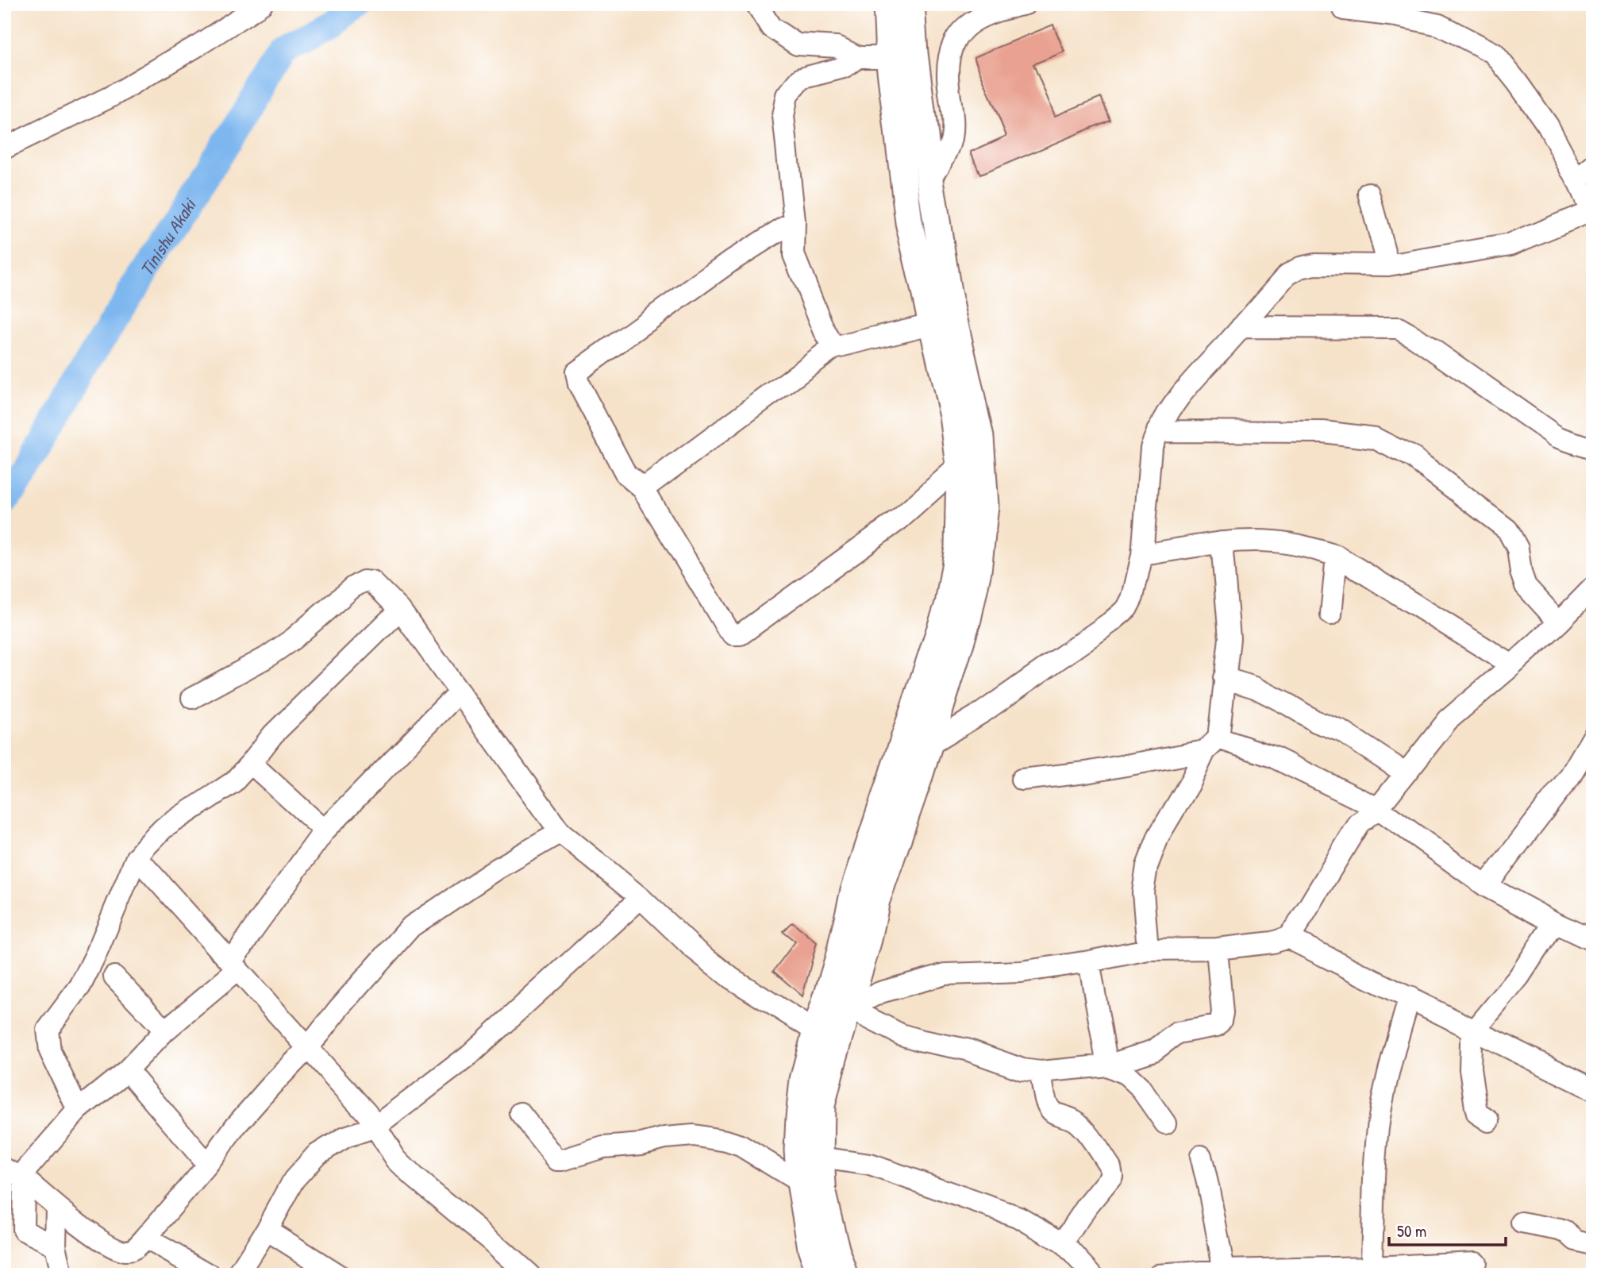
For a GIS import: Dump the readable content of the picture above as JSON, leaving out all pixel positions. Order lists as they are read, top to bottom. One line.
{"water":["Tinishu Akaki"],"scale_bar":"50 m"}
